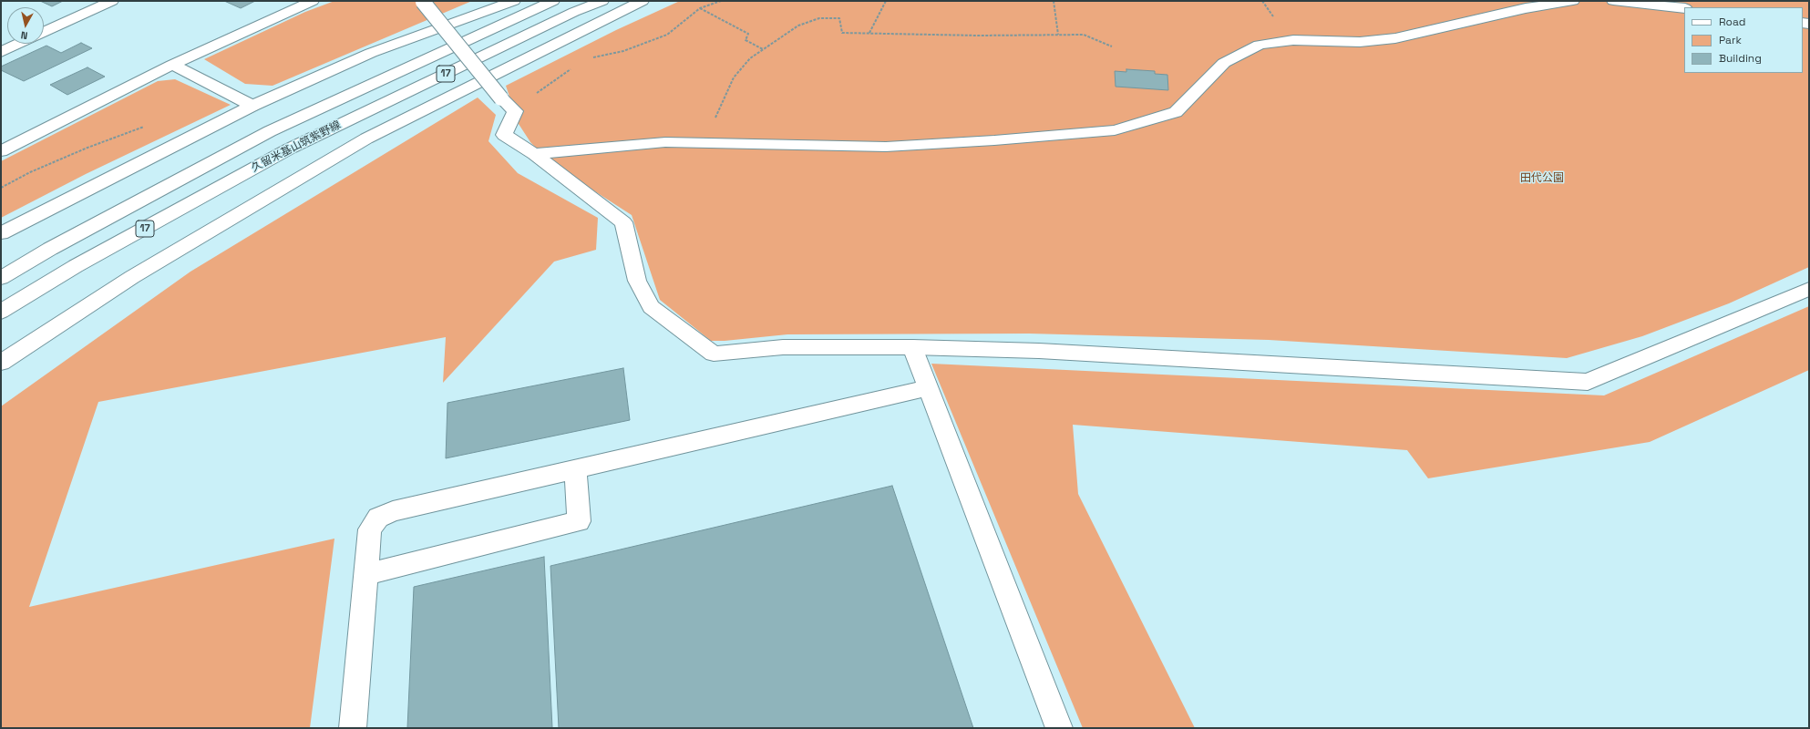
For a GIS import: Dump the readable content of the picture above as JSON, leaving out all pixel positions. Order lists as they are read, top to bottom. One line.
{"streets":{"street":["17","久留米基山筑紫野線"]},"parks":["田代公園"],"legend":["Road","Park","Building"],"north":"bottom"}
